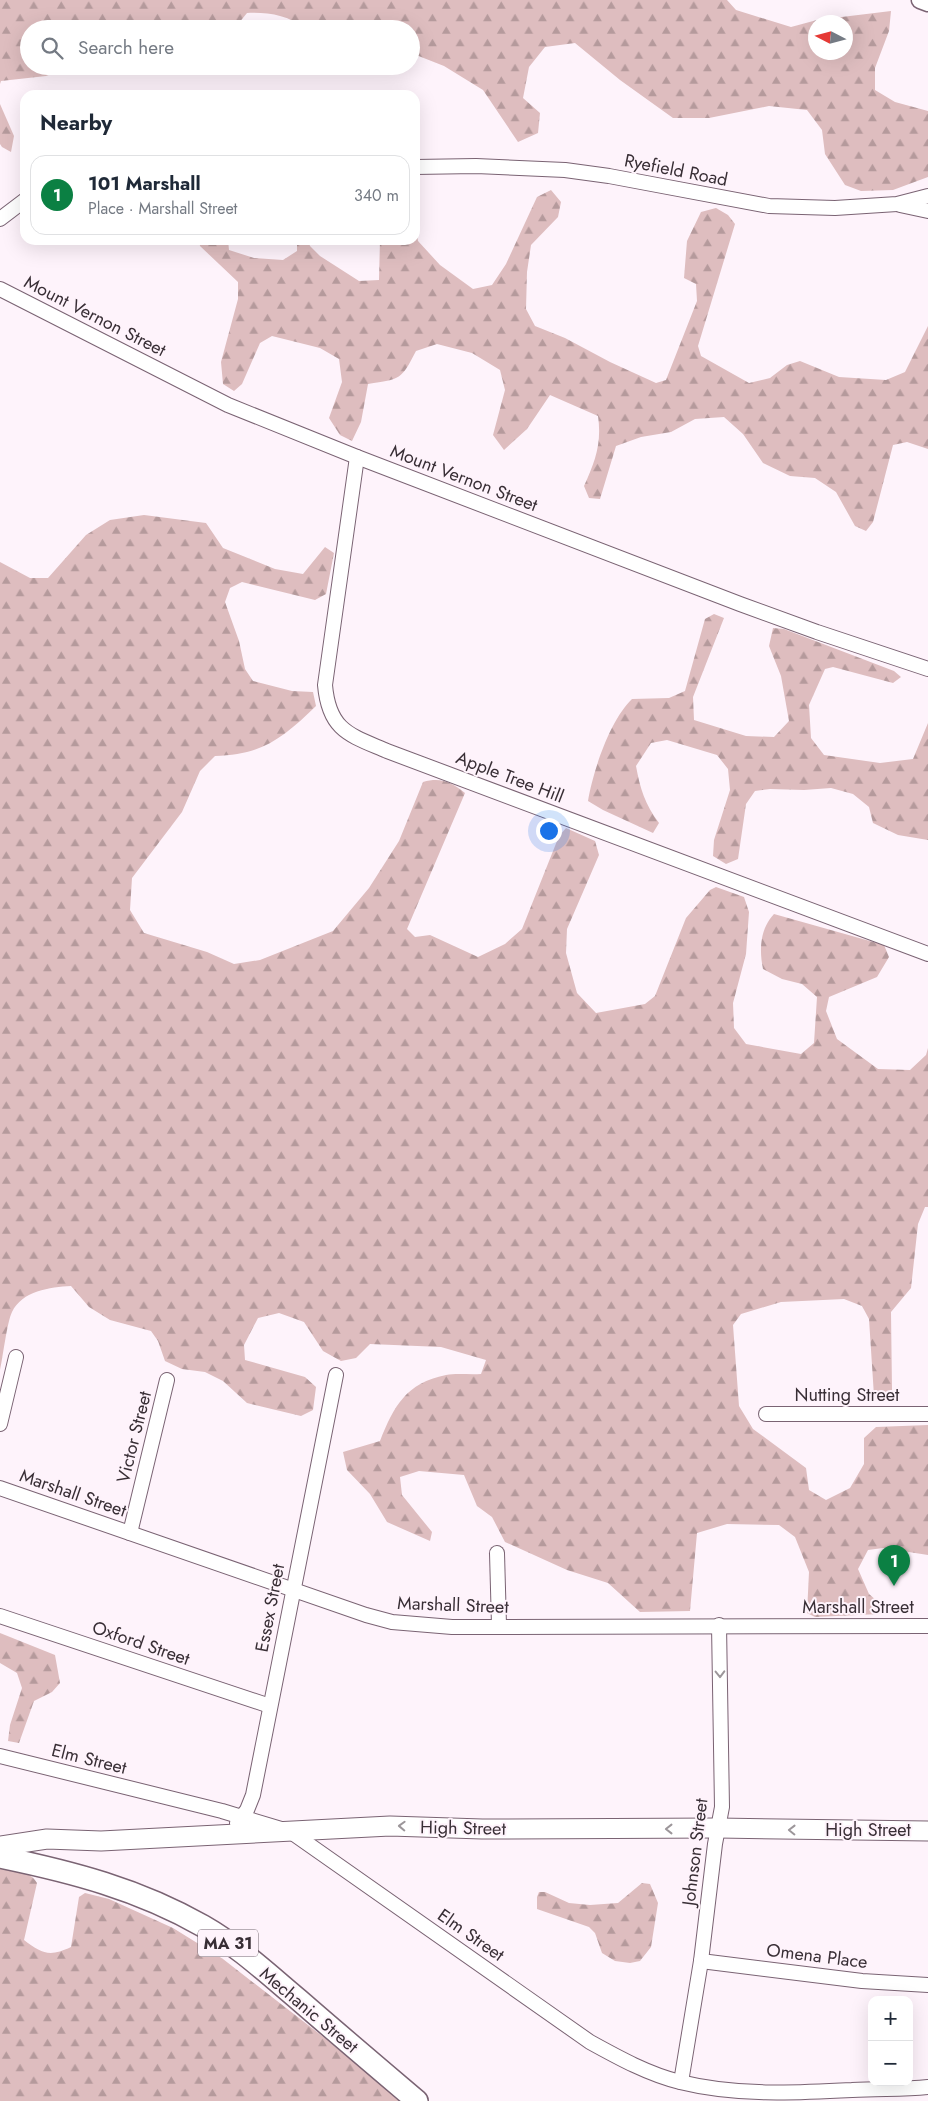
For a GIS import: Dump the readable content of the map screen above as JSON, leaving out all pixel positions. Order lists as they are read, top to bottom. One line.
{"streets":{"main road":["High Street","MA 31","Mechanic Street"],"street":["Ryefield Road","Mount Vernon Street","Apple Tree Hill","Nutting Street","Victor Street","Marshall Street","Essex Street","Oxford Street","Elm Street","Johnson Street","Omena Place"]},"crossings":[["Mount Vernon Street","Apple Tree Hill"],["Victor Street","Marshall Street"],["Marshall Street","Essex Street"],["Marshall Street","Johnson Street"],["Essex Street","Oxford Street"],["Essex Street","Elm Street"],["Elm Street","High Street"],["Elm Street","Johnson Street"],["High Street","Johnson Street"],["Johnson Street","Omena Place"]],"one_way":["High Street","Johnson Street"],"north":"left","page":{"search":"Search here","heading":"Nearby","list":[{"mark":"1","name":"101 Marshall","note":"Place · Marshall Street","value":"340 m"}],"pins":"1","map_buttons":["+","−"]}}
